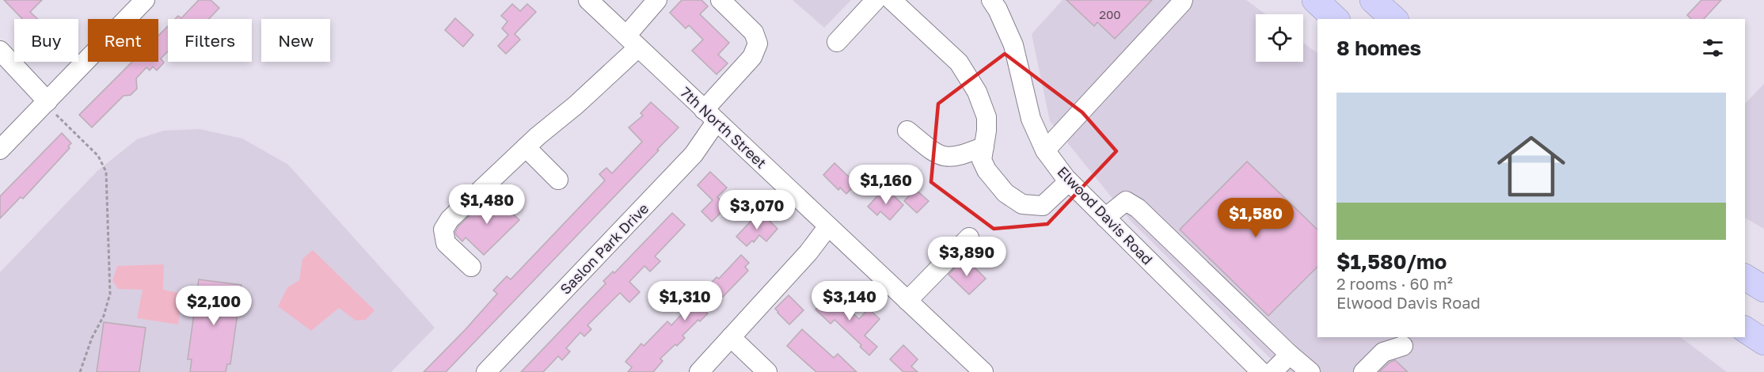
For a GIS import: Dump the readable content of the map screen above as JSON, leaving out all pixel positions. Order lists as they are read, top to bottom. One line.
{"streets":{"street":["7th North Street","Elwood Davis Road","Saslon Park Drive"]},"crossings":[["7th North Street","Saslon Park Drive"]],"house_numbers":["200"],"page":{"chip":["Buy","Rent","Filters","New"],"heading":"8 homes","list":[{"name":"$1,580/mo","note":"2 rooms · 60 m² · Elwood Davis Road"}],"price":["$1,160","$1,480","$3,070","$1,580","$3,890","$1,310","$3,140","$2,100"]}}
